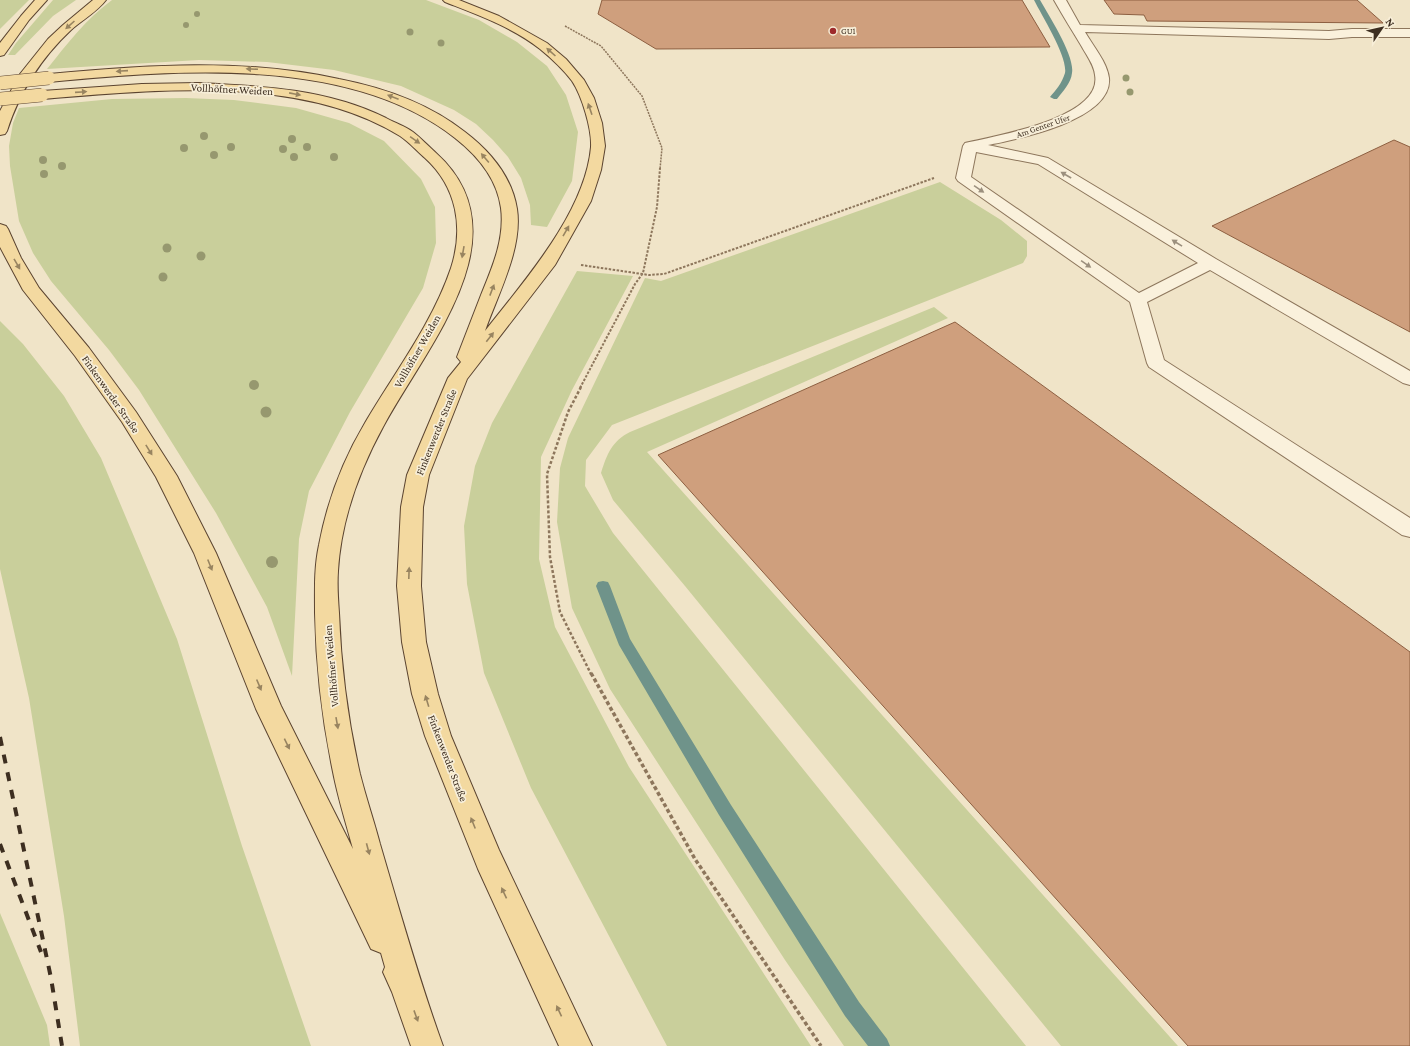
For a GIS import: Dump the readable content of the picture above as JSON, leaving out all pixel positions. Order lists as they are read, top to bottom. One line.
{"streets":{"main road":["Vollhöfner Weiden","Finkenwerder Straße"],"street":["Am Genter Ufer"]},"crossings":[["Vollhöfner Weiden","Finkenwerder Straße"]],"places":["GU1"],"north":"top right"}
